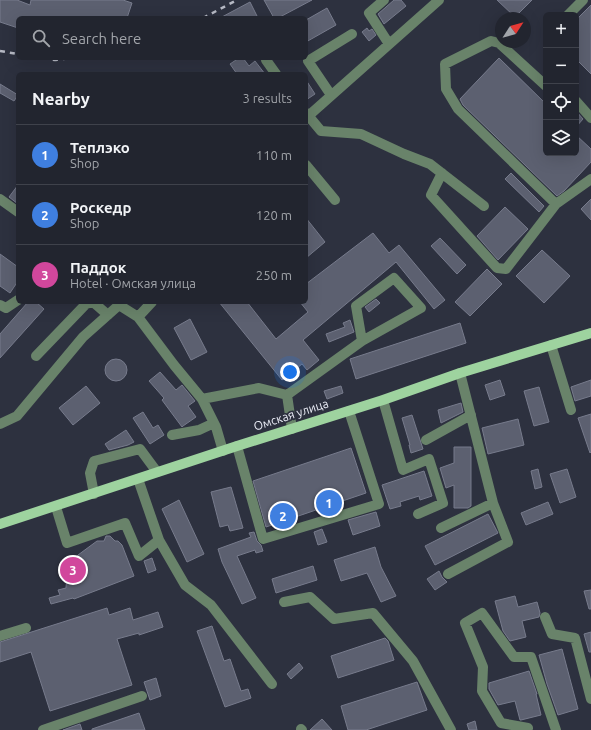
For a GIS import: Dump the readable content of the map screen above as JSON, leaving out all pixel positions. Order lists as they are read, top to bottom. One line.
{"streets":{"main road":["Омская улица"]},"north":"top right","page":{"map_buttons":["+","−"],"search":"Search here","heading":["Nearby","3 results"],"list":[{"mark":"1","name":"Теплэко","note":"Shop","value":"110 m"},{"mark":"2","name":"Роскедр","note":"Shop","value":"120 m"},{"mark":"3","name":"Паддок","note":"Hotel · Омская улица","value":"250 m"}],"pins":["1","2","3"]}}
